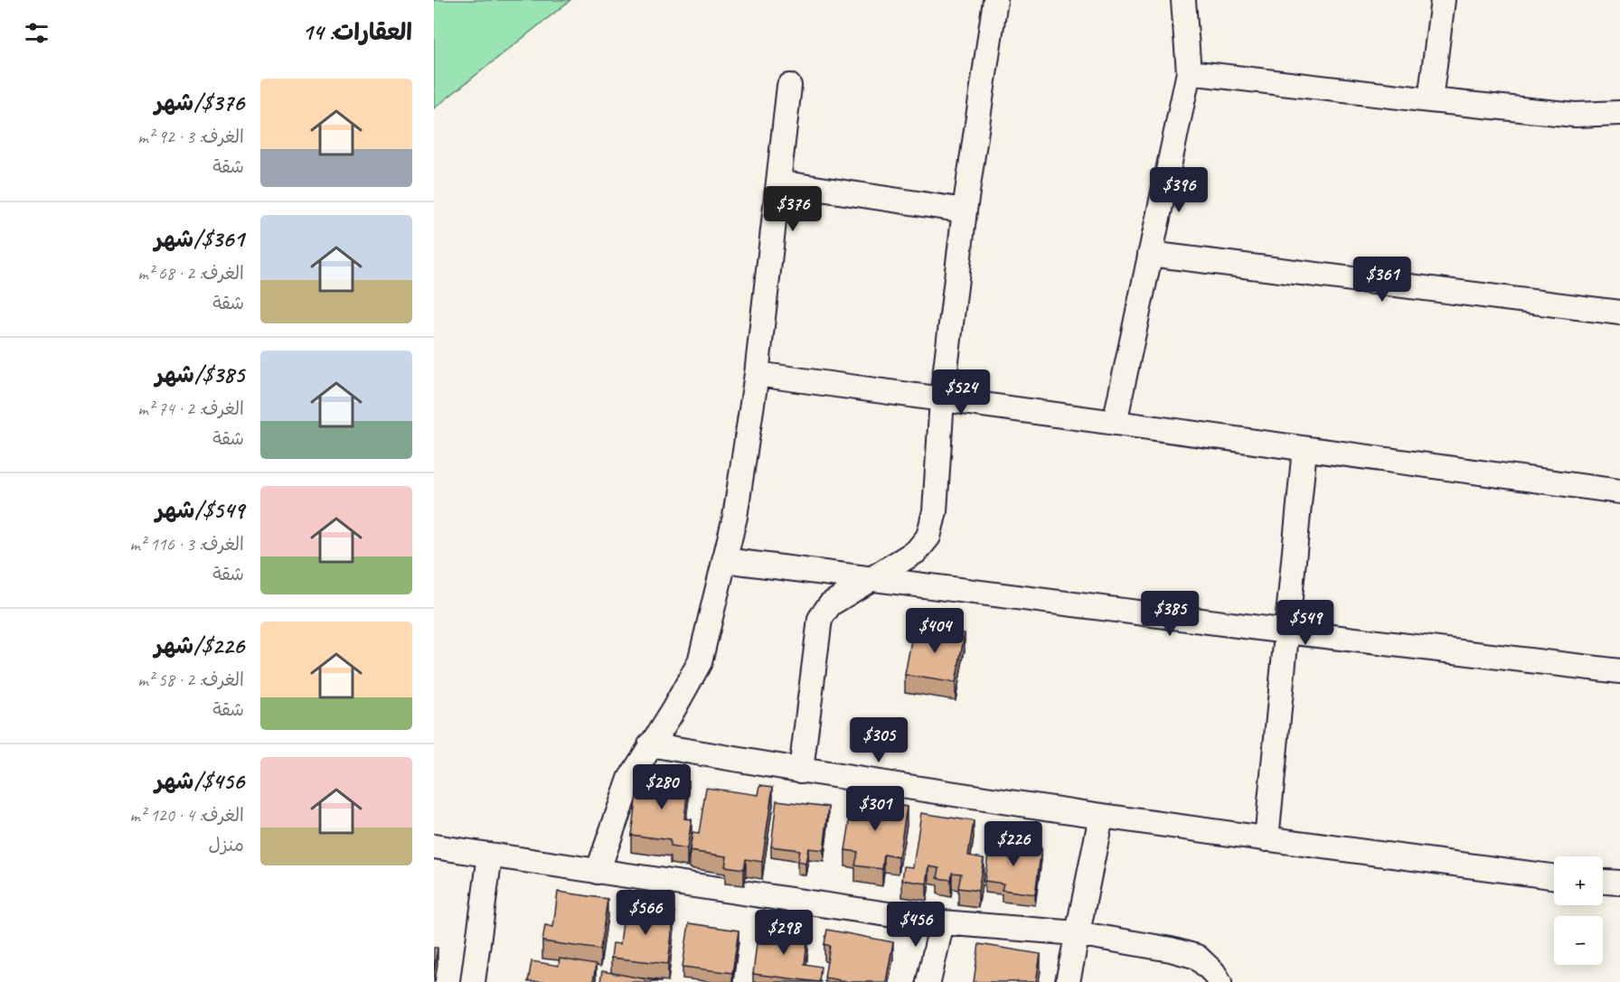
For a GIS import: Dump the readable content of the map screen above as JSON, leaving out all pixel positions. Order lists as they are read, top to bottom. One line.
{"page":{"heading":"العقارات: 14","list":[{"name":"$376/شهر","note":"الغرف: 3 · 92 m² · شقة"},{"name":"$361/شهر","note":"الغرف: 2 · 68 m² · شقة"},{"name":"$385/شهر","note":"الغرف: 2 · 74 m² · شقة"},{"name":"$549/شهر","note":"الغرف: 3 · 116 m² · شقة"},{"name":"$226/شهر","note":"الغرف: 2 · 58 m² · شقة"},{"name":"$456/شهر","note":"الغرف: 4 · 120 m² · منزل"}],"price":["$396","$376","$361","$524","$385","$549","$404","$305","$280","$301","$226","$566","$456","$298"],"map_buttons":["+","−"]}}
